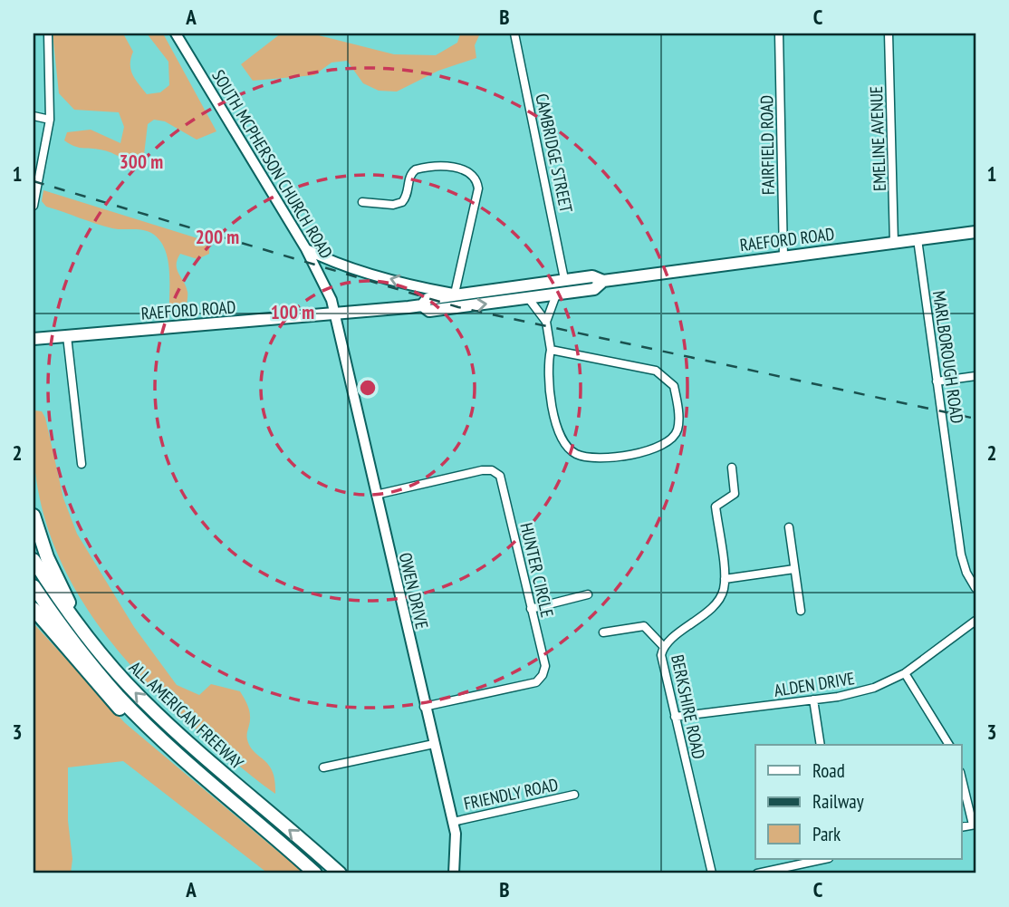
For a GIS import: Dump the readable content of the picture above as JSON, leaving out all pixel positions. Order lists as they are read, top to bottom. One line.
{"streets":{"highway":["ALL AMERICAN FREEWAY"],"main road":["SOUTH MCPHERSON CHURCH ROAD","RAEFORD ROAD","OWEN DRIVE"],"street":["EMELINE AVENUE","FAIRFIELD ROAD","CAMBRIDGE STREET","MARLBOROUGH ROAD","HUNTER CIRCLE","ALDEN DRIVE","BERKSHIRE ROAD","FRIENDLY ROAD"]},"crossings":[["EMELINE AVENUE","RAEFORD ROAD"],["FAIRFIELD ROAD","RAEFORD ROAD"],["CAMBRIDGE STREET","RAEFORD ROAD"],["SOUTH MCPHERSON CHURCH ROAD","RAEFORD ROAD"],["SOUTH MCPHERSON CHURCH ROAD","OWEN DRIVE"],["RAEFORD ROAD","MARLBOROUGH ROAD"],["RAEFORD ROAD","OWEN DRIVE"],["HUNTER CIRCLE","OWEN DRIVE"],["OWEN DRIVE","FRIENDLY ROAD"],["ALDEN DRIVE","BERKSHIRE ROAD"]],"legend":["Road","Railway","Park"],"grid":{"columns":["A","B","C"],"rows":["1","2","3"]},"rings":["300 m","200 m","100 m"]}
